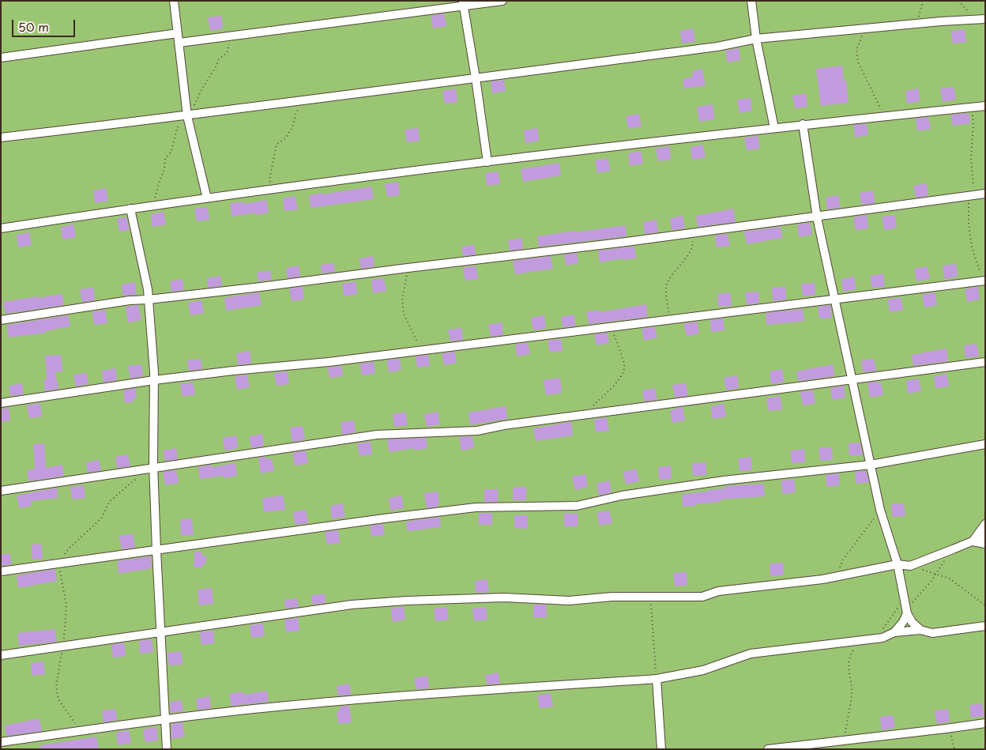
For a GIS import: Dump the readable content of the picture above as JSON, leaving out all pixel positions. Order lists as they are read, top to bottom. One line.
{"scale_bar":"50 m"}
